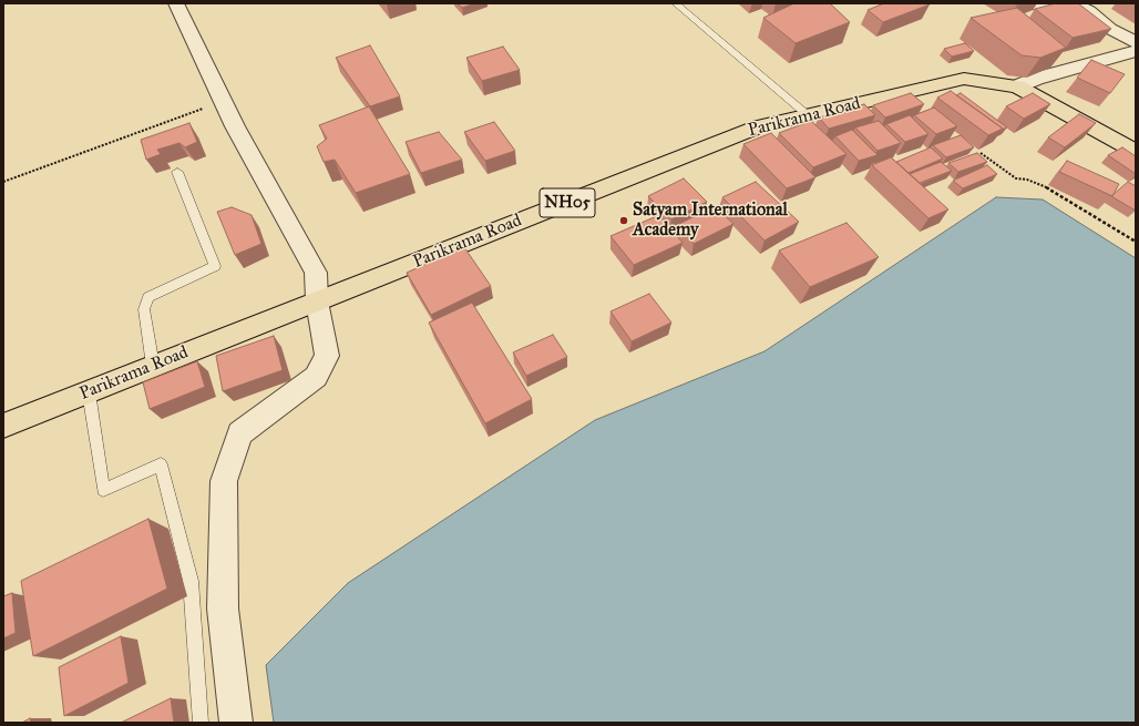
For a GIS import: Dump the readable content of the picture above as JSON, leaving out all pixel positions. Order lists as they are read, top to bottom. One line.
{"streets":{"main road":["Parikrama Road","NH05"]},"places":["Satyam International Academy"]}
